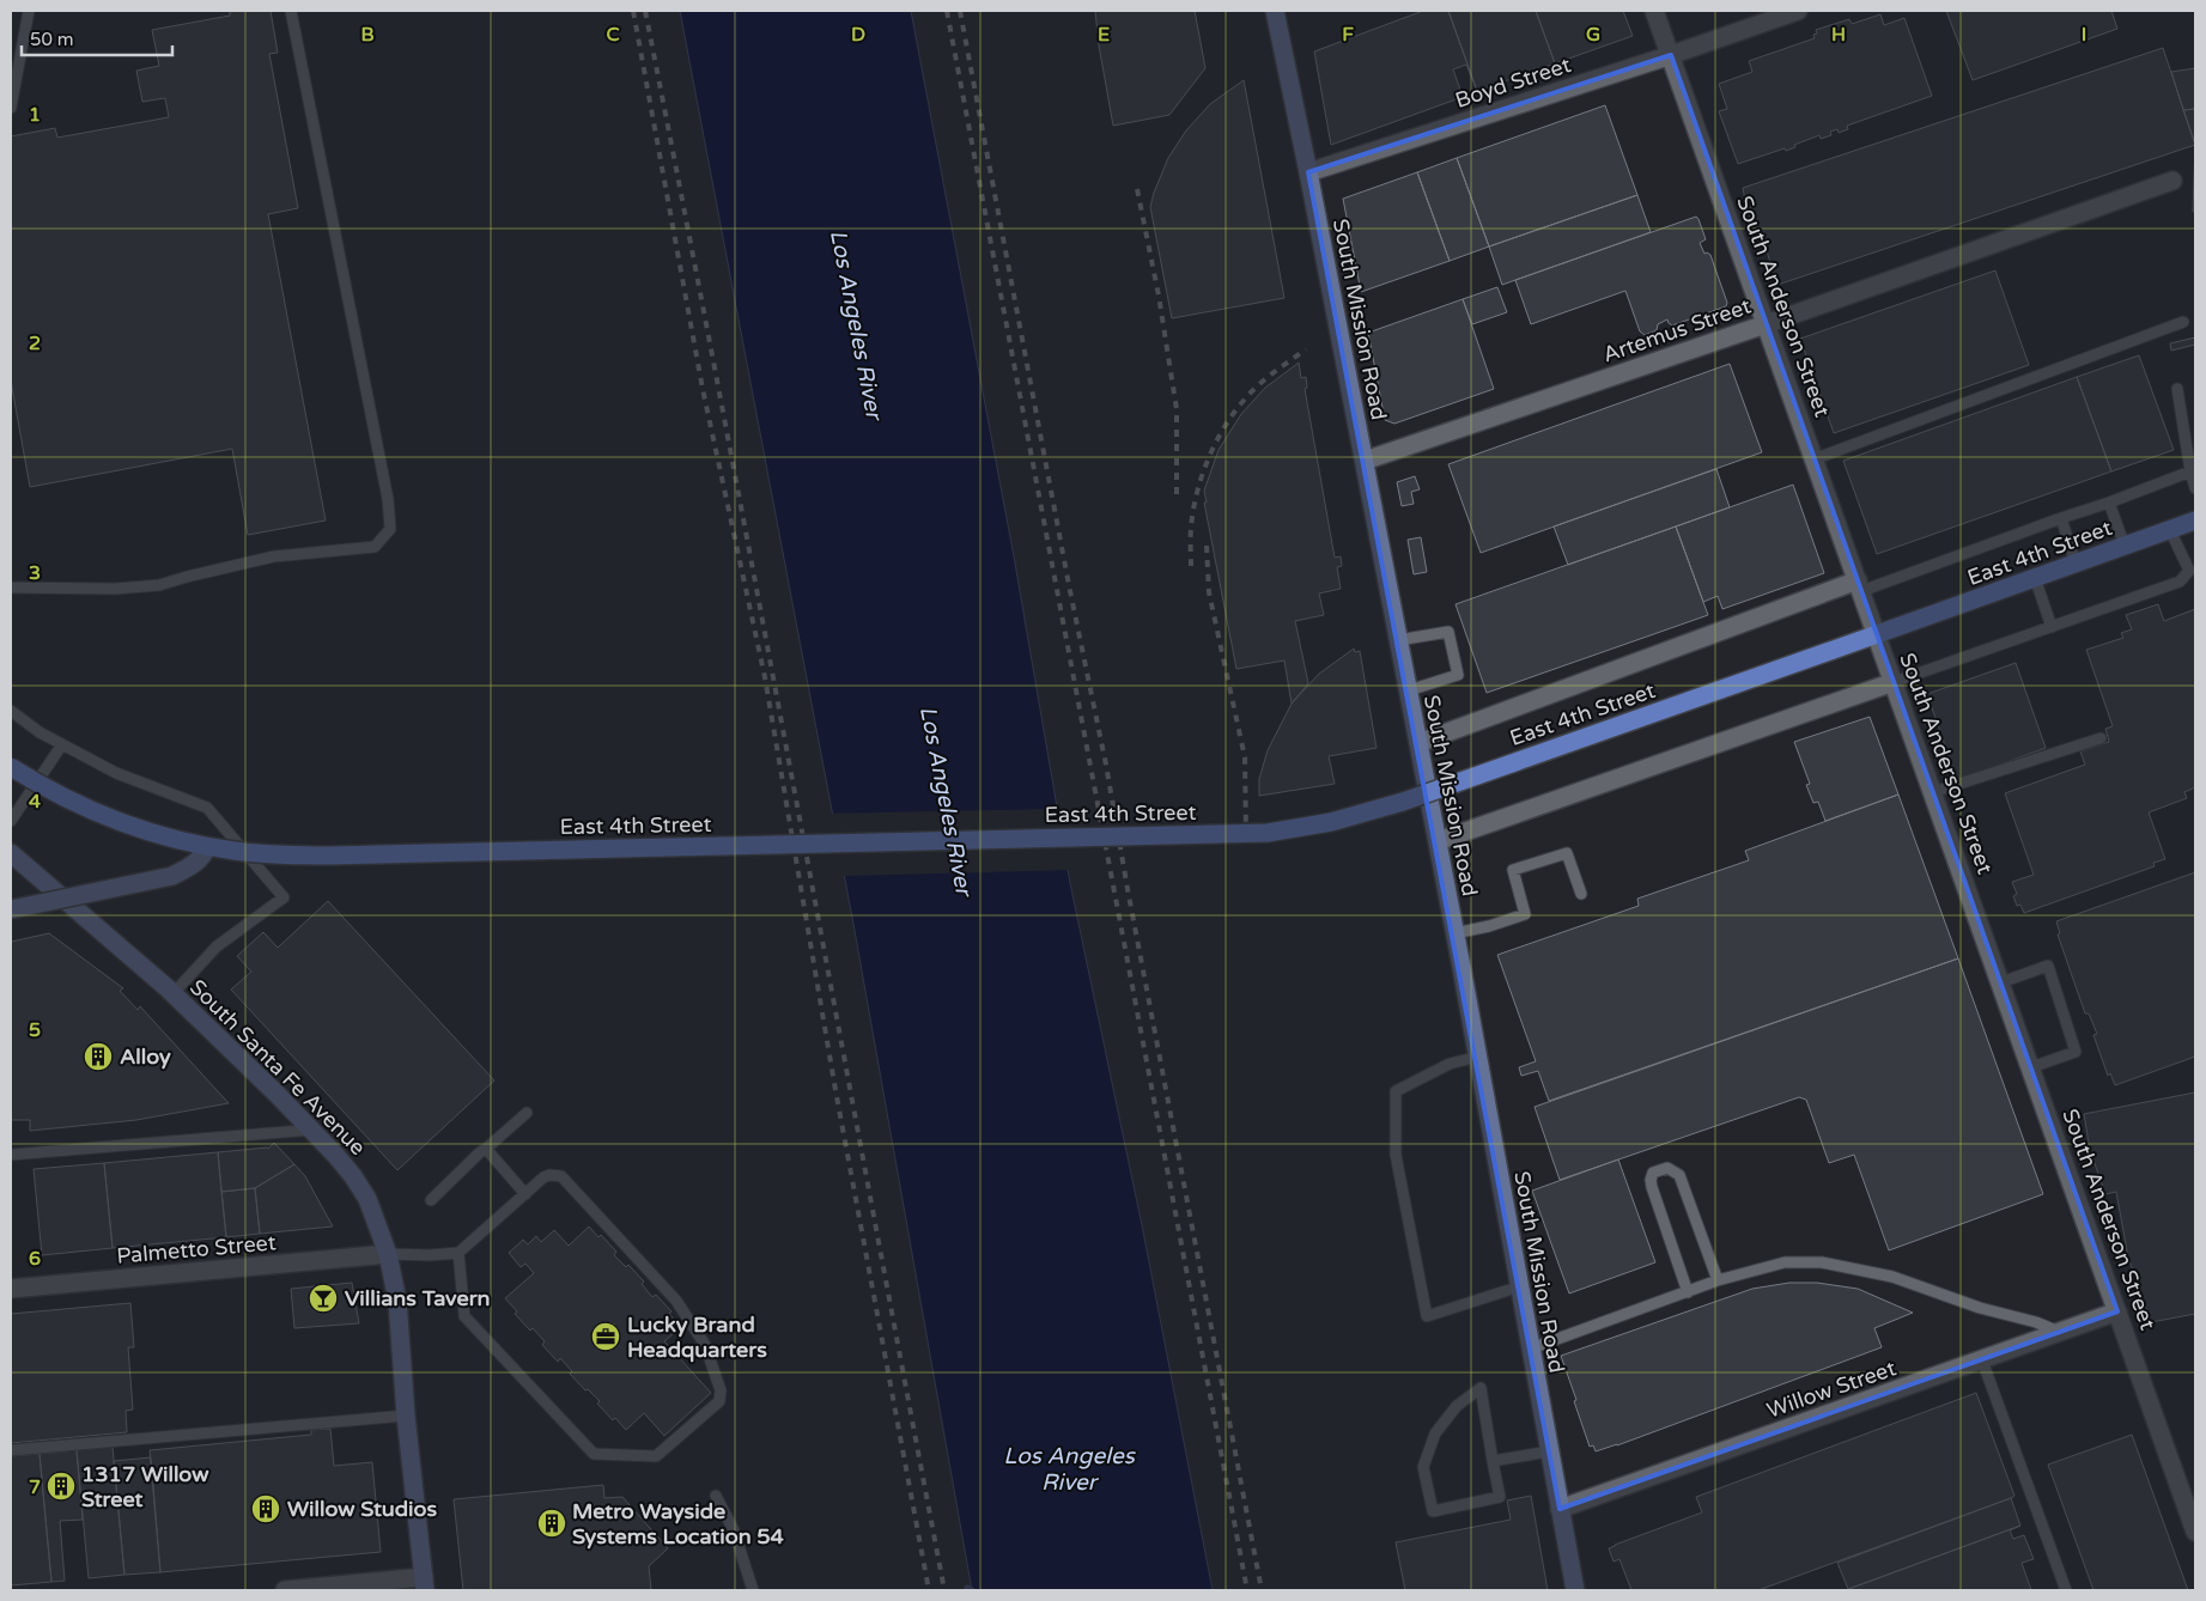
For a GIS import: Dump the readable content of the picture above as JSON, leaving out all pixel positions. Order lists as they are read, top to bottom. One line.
{"streets":{"main road":["East 4th Street"],"street":["Boyd Street","South Anderson Street","South Mission Road","Artemus Street","South Santa Fe Avenue","Palmetto Street","Willow Street"]},"crossings":[["Boyd Street","South Anderson Street"],["Boyd Street","South Mission Road"],["South Anderson Street","Artemus Street"],["South Anderson Street","East 4th Street"],["South Anderson Street","Willow Street"],["South Mission Road","Artemus Street"],["South Mission Road","East 4th Street"],["South Mission Road","Willow Street"],["South Santa Fe Avenue","Palmetto Street"]],"water":["Los Angeles River"],"places":{"building":["Alloy","1317 Willow Street","Willow Studios","Metro Wayside Systems Location 54"],"bar":["Villians Tavern"],"office":["Lucky Brand Headquarters"]},"scale_bar":"50 m","grid":{"columns":["B","C","D","E","F","G","H","I"],"rows":["1","2","3","4","5","6","7"]}}
